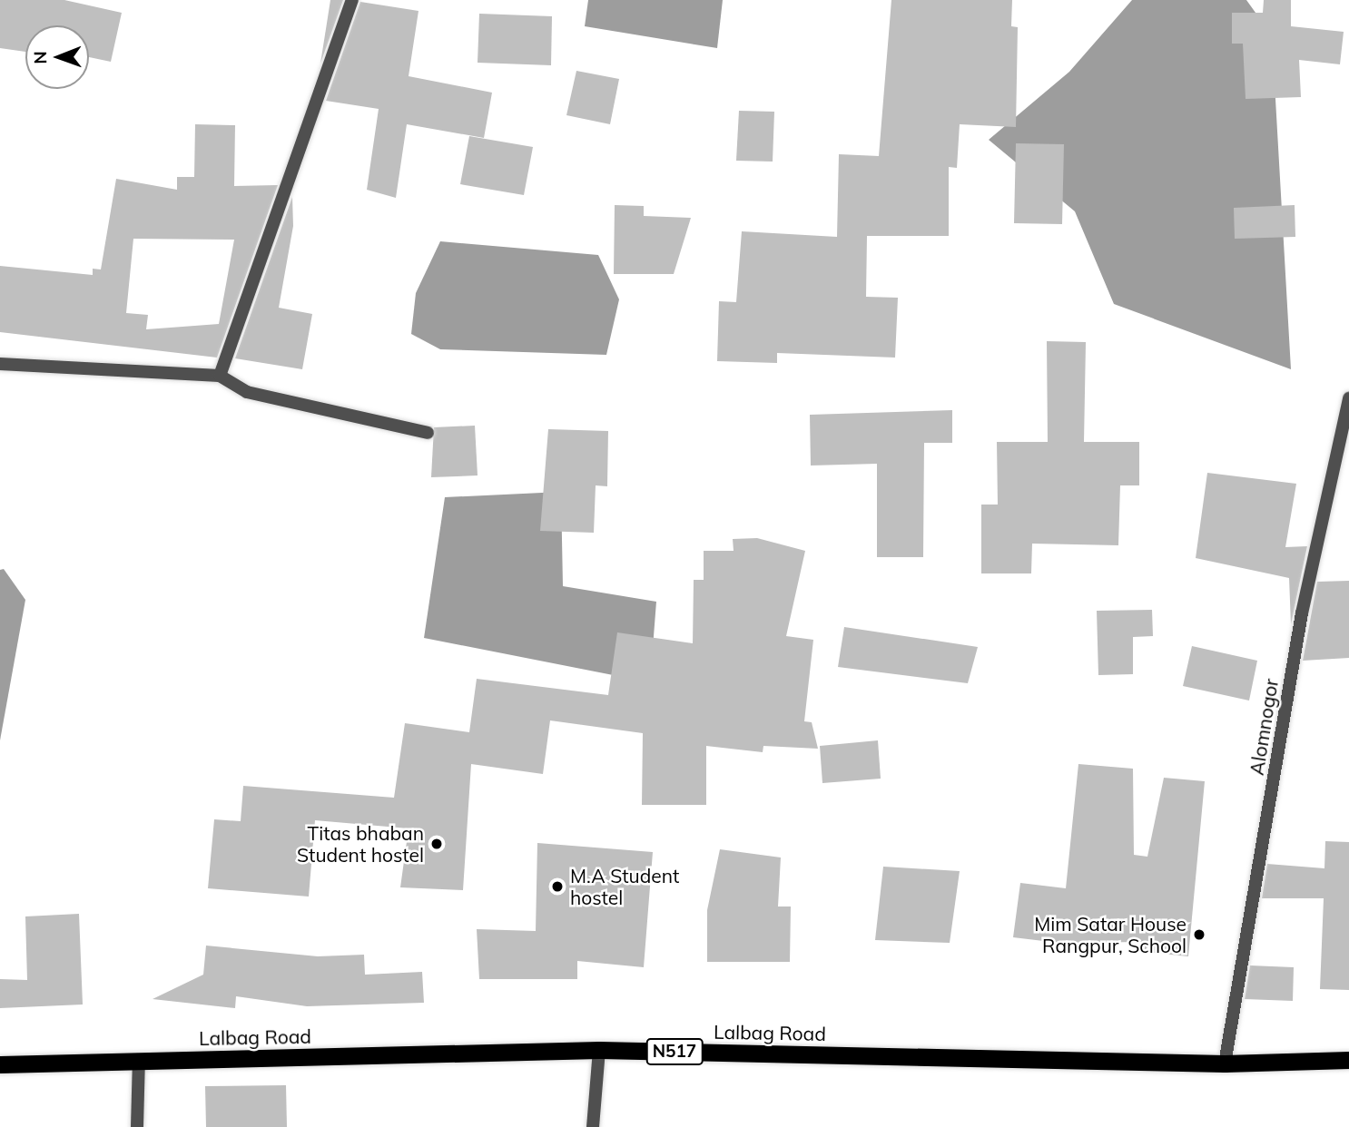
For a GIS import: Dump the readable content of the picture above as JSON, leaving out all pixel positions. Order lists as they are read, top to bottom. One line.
{"streets":{"highway":["Lalbag Road","N517"],"street":["Alomnogor"]},"crossings":[["Alomnogor","Lalbag Road"]],"places":["Titas bhaban Student hostel","M.A Student hostel","Mim Satar House Rangpur, School"],"north":"left"}
